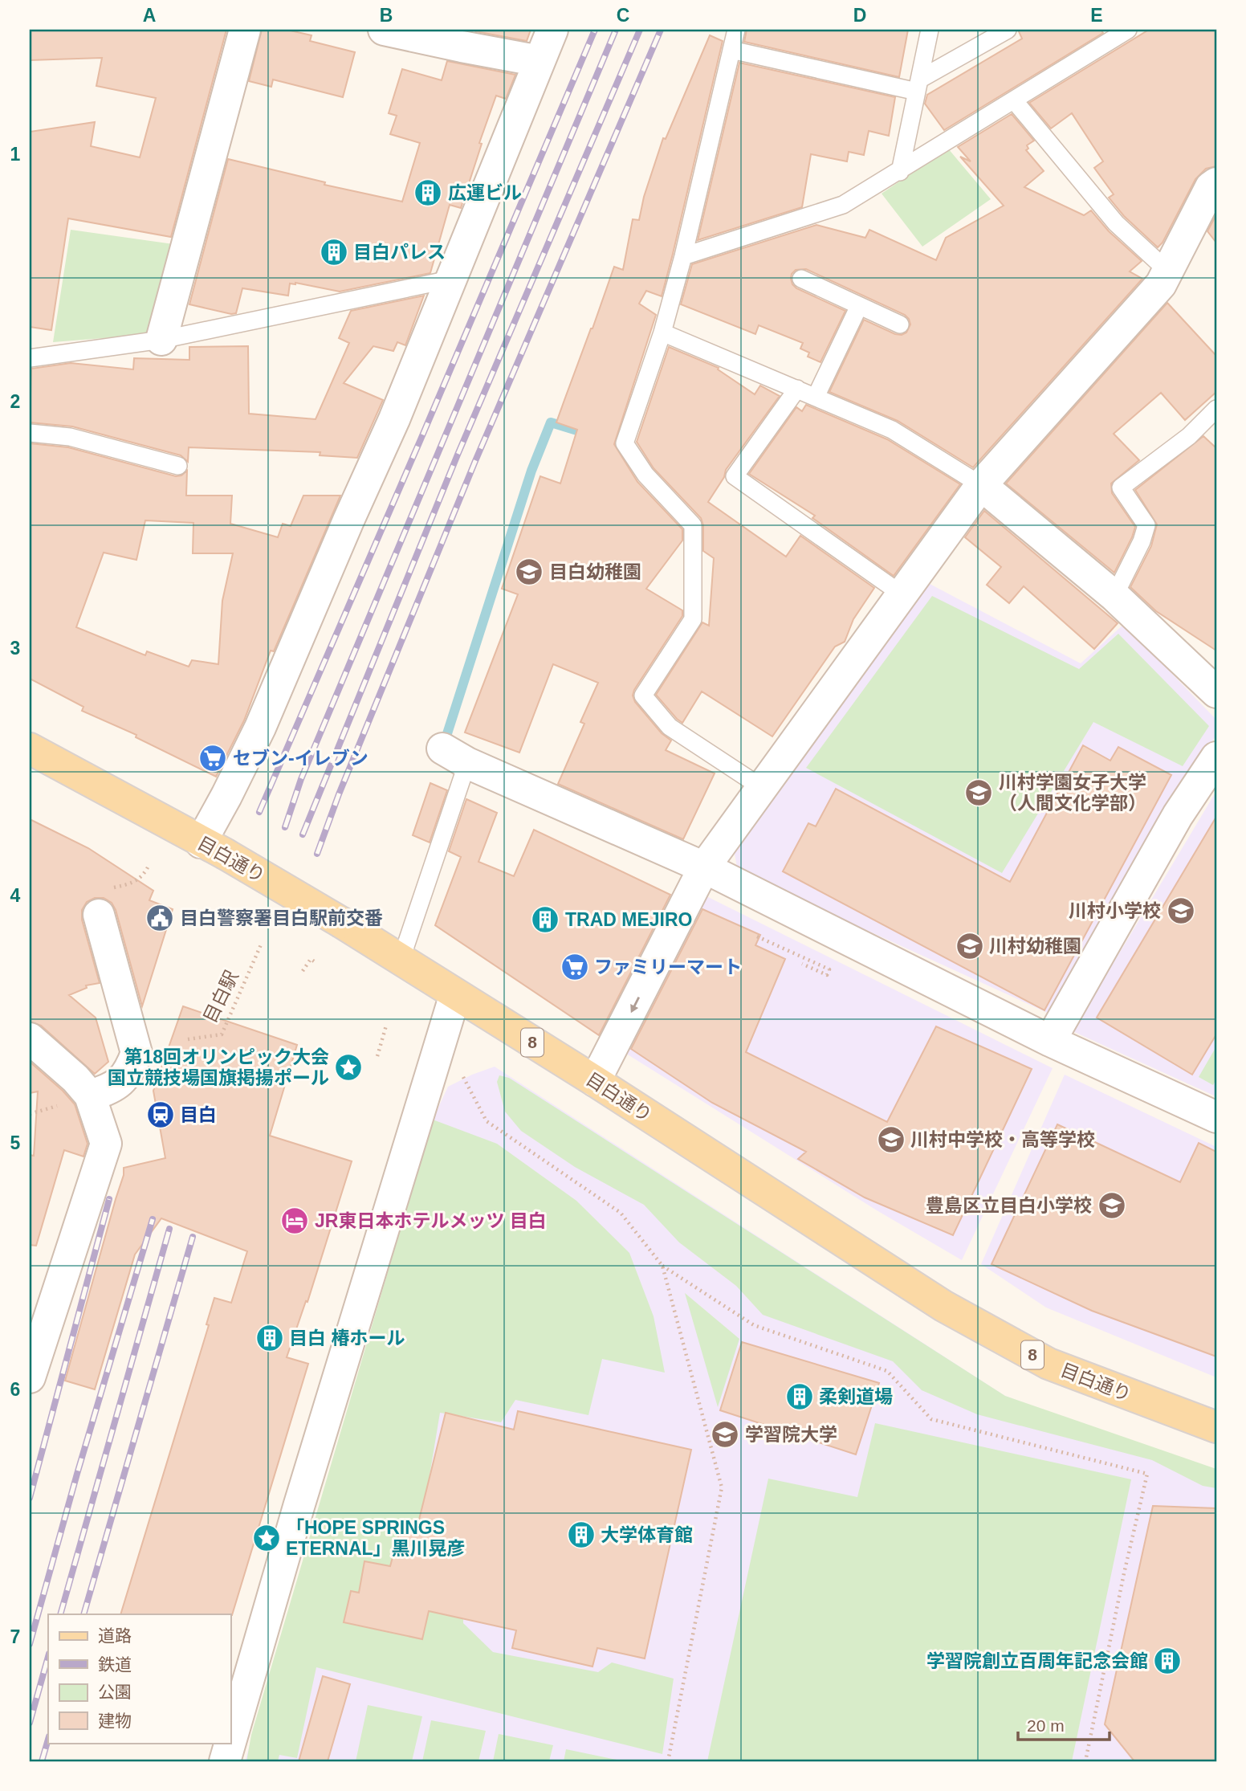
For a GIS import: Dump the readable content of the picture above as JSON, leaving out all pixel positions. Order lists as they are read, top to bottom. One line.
{"streets":{"main road":["目白通り","8"],"path":["目白駅"]},"places":{"building":["広運ビル","目白パレス","TRAD MEJIRO","目白 椿ホール","柔剣道場","大学体育館","学習院創立百周年記念会館"],"school or university":["目白幼稚園","川村学園女子大学 （人間文化学部）","川村小学校","川村幼稚園","川村中学校・高等学校","豊島区立目白小学校","学習院大学"],"supermarket":["セブン-イレブン","ファミリーマート"],"public building":["目白警察署目白駅前交番"],"place":["第18回オリンピック大会 国立競技場国旗掲揚ポール","「HOPE SPRINGS ETERNAL」黒川晃彦"],"station":["目白"],"hotel":["JR東日本ホテルメッツ 目白"]},"legend":["道路","鉄道","公園","建物"],"scale_bar":"20 m","grid":{"columns":["A","B","C","D","E"],"rows":["1","2","3","4","5","6","7"]}}
